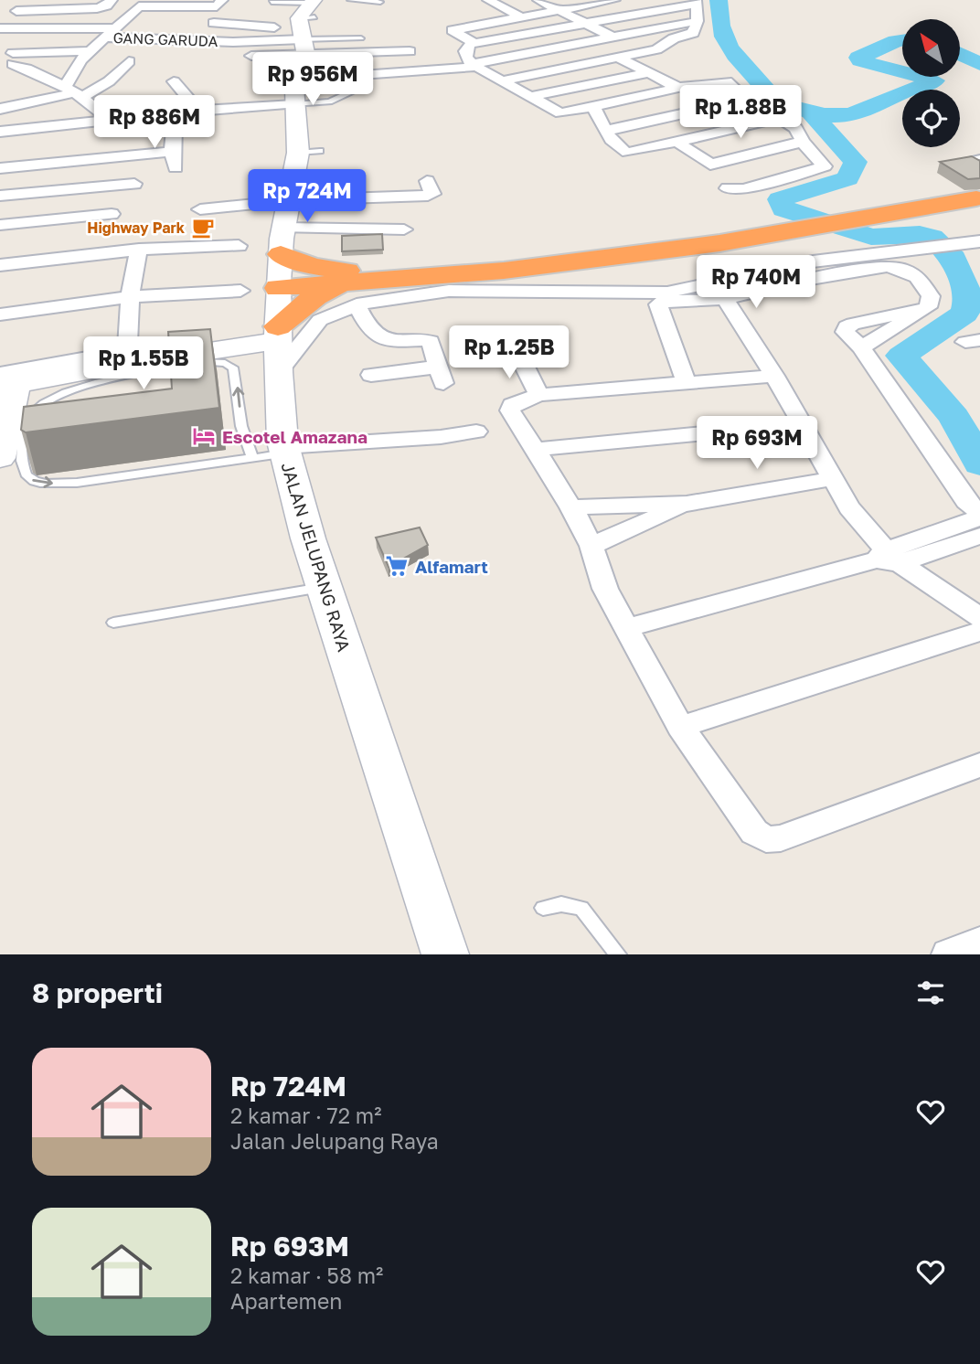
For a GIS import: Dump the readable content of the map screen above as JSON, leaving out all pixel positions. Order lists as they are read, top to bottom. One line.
{"streets":{"street":["GANG GARUDA","JALAN JELUPANG RAYA"]},"crossings":[["GANG GARUDA","JALAN JELUPANG RAYA"]],"places":{"cafe":["Highway Park"],"hotel":["Escotel Amazana"],"supermarket":["Alfamart"]},"north":"top left","page":{"price":["Rp 956M","Rp 1.88B","Rp 886M","Rp 724M","Rp 740M","Rp 1.25B","Rp 1.55B","Rp 693M"],"heading":"8 properti","list":[{"name":"Rp 724M","note":"2 kamar · 72 m² · Jalan Jelupang Raya"},{"name":"Rp 693M","note":"2 kamar · 58 m² · Apartemen"}]}}
